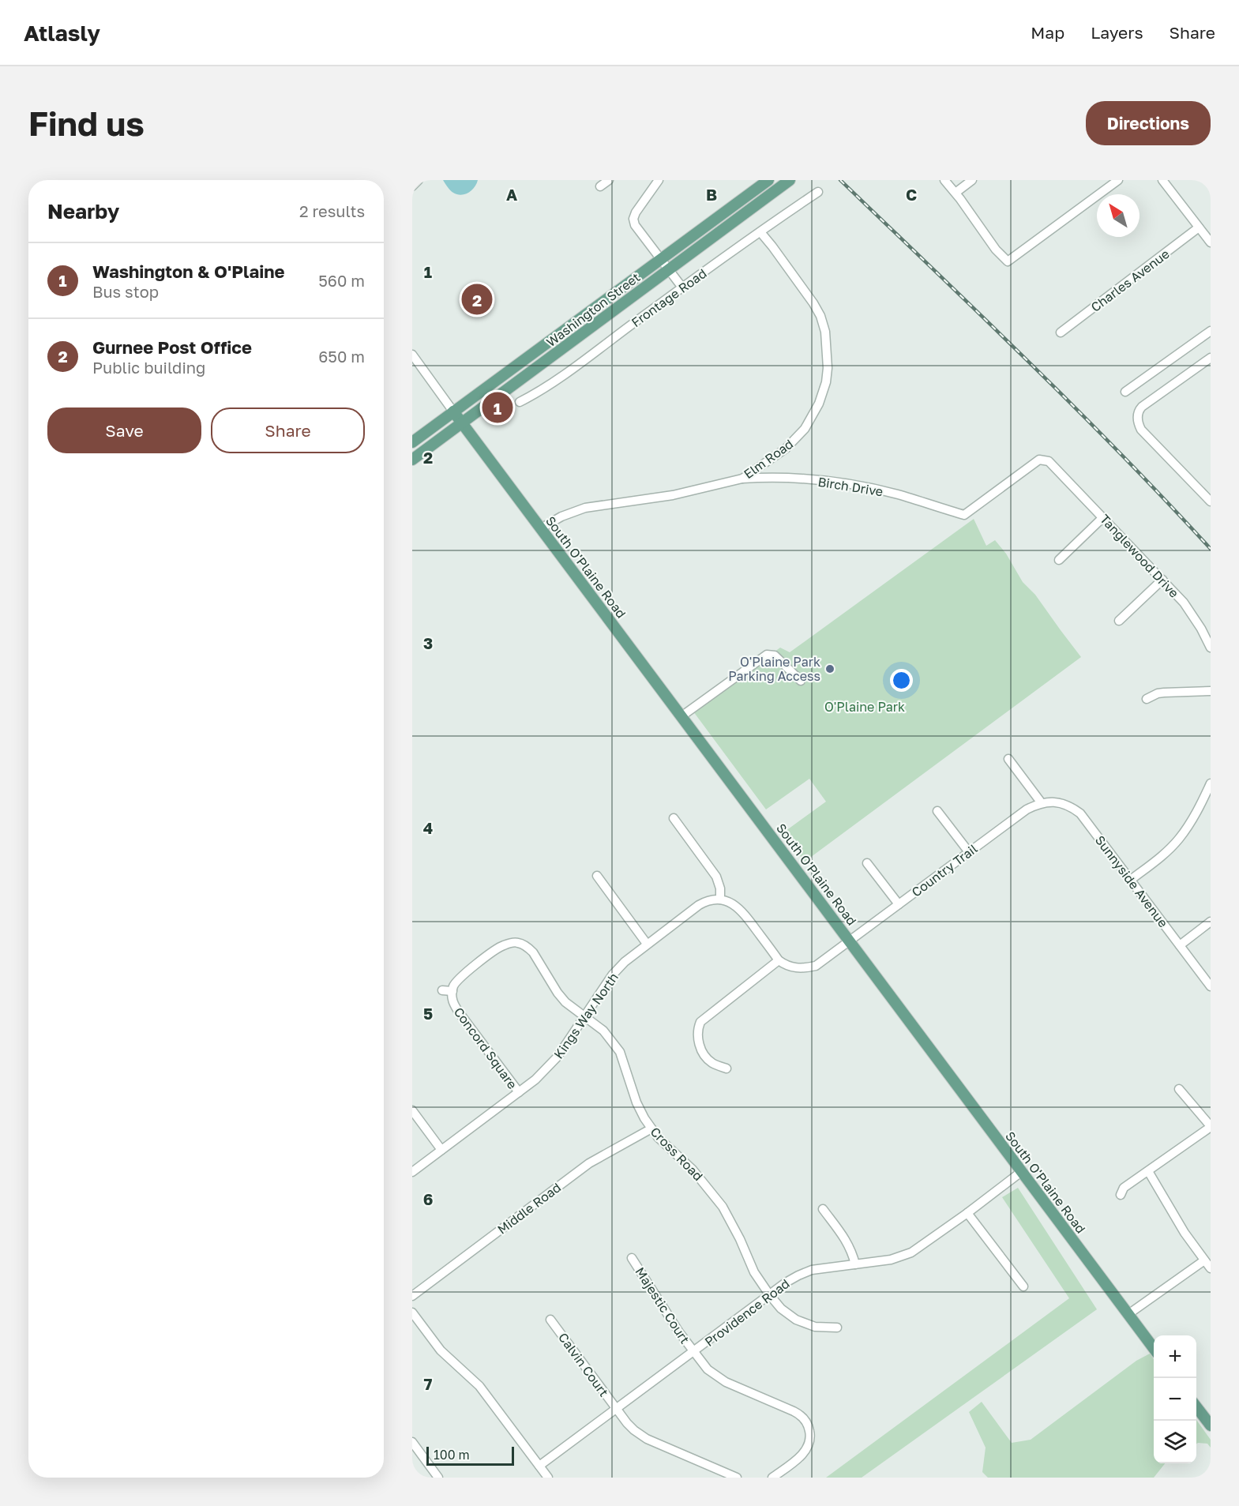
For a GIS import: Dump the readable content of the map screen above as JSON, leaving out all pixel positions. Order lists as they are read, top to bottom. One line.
{"streets":{"main road":["Washington Street","South O'Plaine Road"],"street":["Charles Avenue","Frontage Road","Elm Road","Birch Drive","Tanglewood Drive","Country Trail","Sunnyside Avenue","Kings Way North","Concord Square","Cross Road","Middle Road","Majestic Court","Providence Road","Calvin Court"]},"crossings":[["Frontage Road","Elm Road"],["Washington Street","South O'Plaine Road"],["Elm Road","Birch Drive"],["Elm Road","South O'Plaine Road"],["Birch Drive","Tanglewood Drive"],["South O'Plaine Road","Country Trail"],["South O'Plaine Road","Providence Road"],["Country Trail","Sunnyside Avenue"],["Kings Way North","Concord Square"],["Kings Way North","Cross Road"],["Cross Road","Middle Road"],["Cross Road","Providence Road"],["Majestic Court","Providence Road"],["Providence Road","Calvin Court"]],"parks":["O'Plaine Park"],"places":["O'Plaine Park Parking Access"],"scale_bar":"100 m","north":"top left","page":{"header":"Atlasly","nav":["Map","Layers","Share"],"buttons":["Directions",["Save","Share"]],"title":"Find us","heading":["Nearby","2 results"],"list":[{"mark":"1","name":"Washington & O'Plaine","note":"Bus stop","value":"560 m"},{"mark":"2","name":"Gurnee Post Office","note":"Public building","value":"650 m"}],"pins":["2","1"],"map_buttons":["+","−"],"scale":"100 m"},"grid":{"columns":["A","B","C"],"rows":["1","2","3","4","5","6","7"]}}
